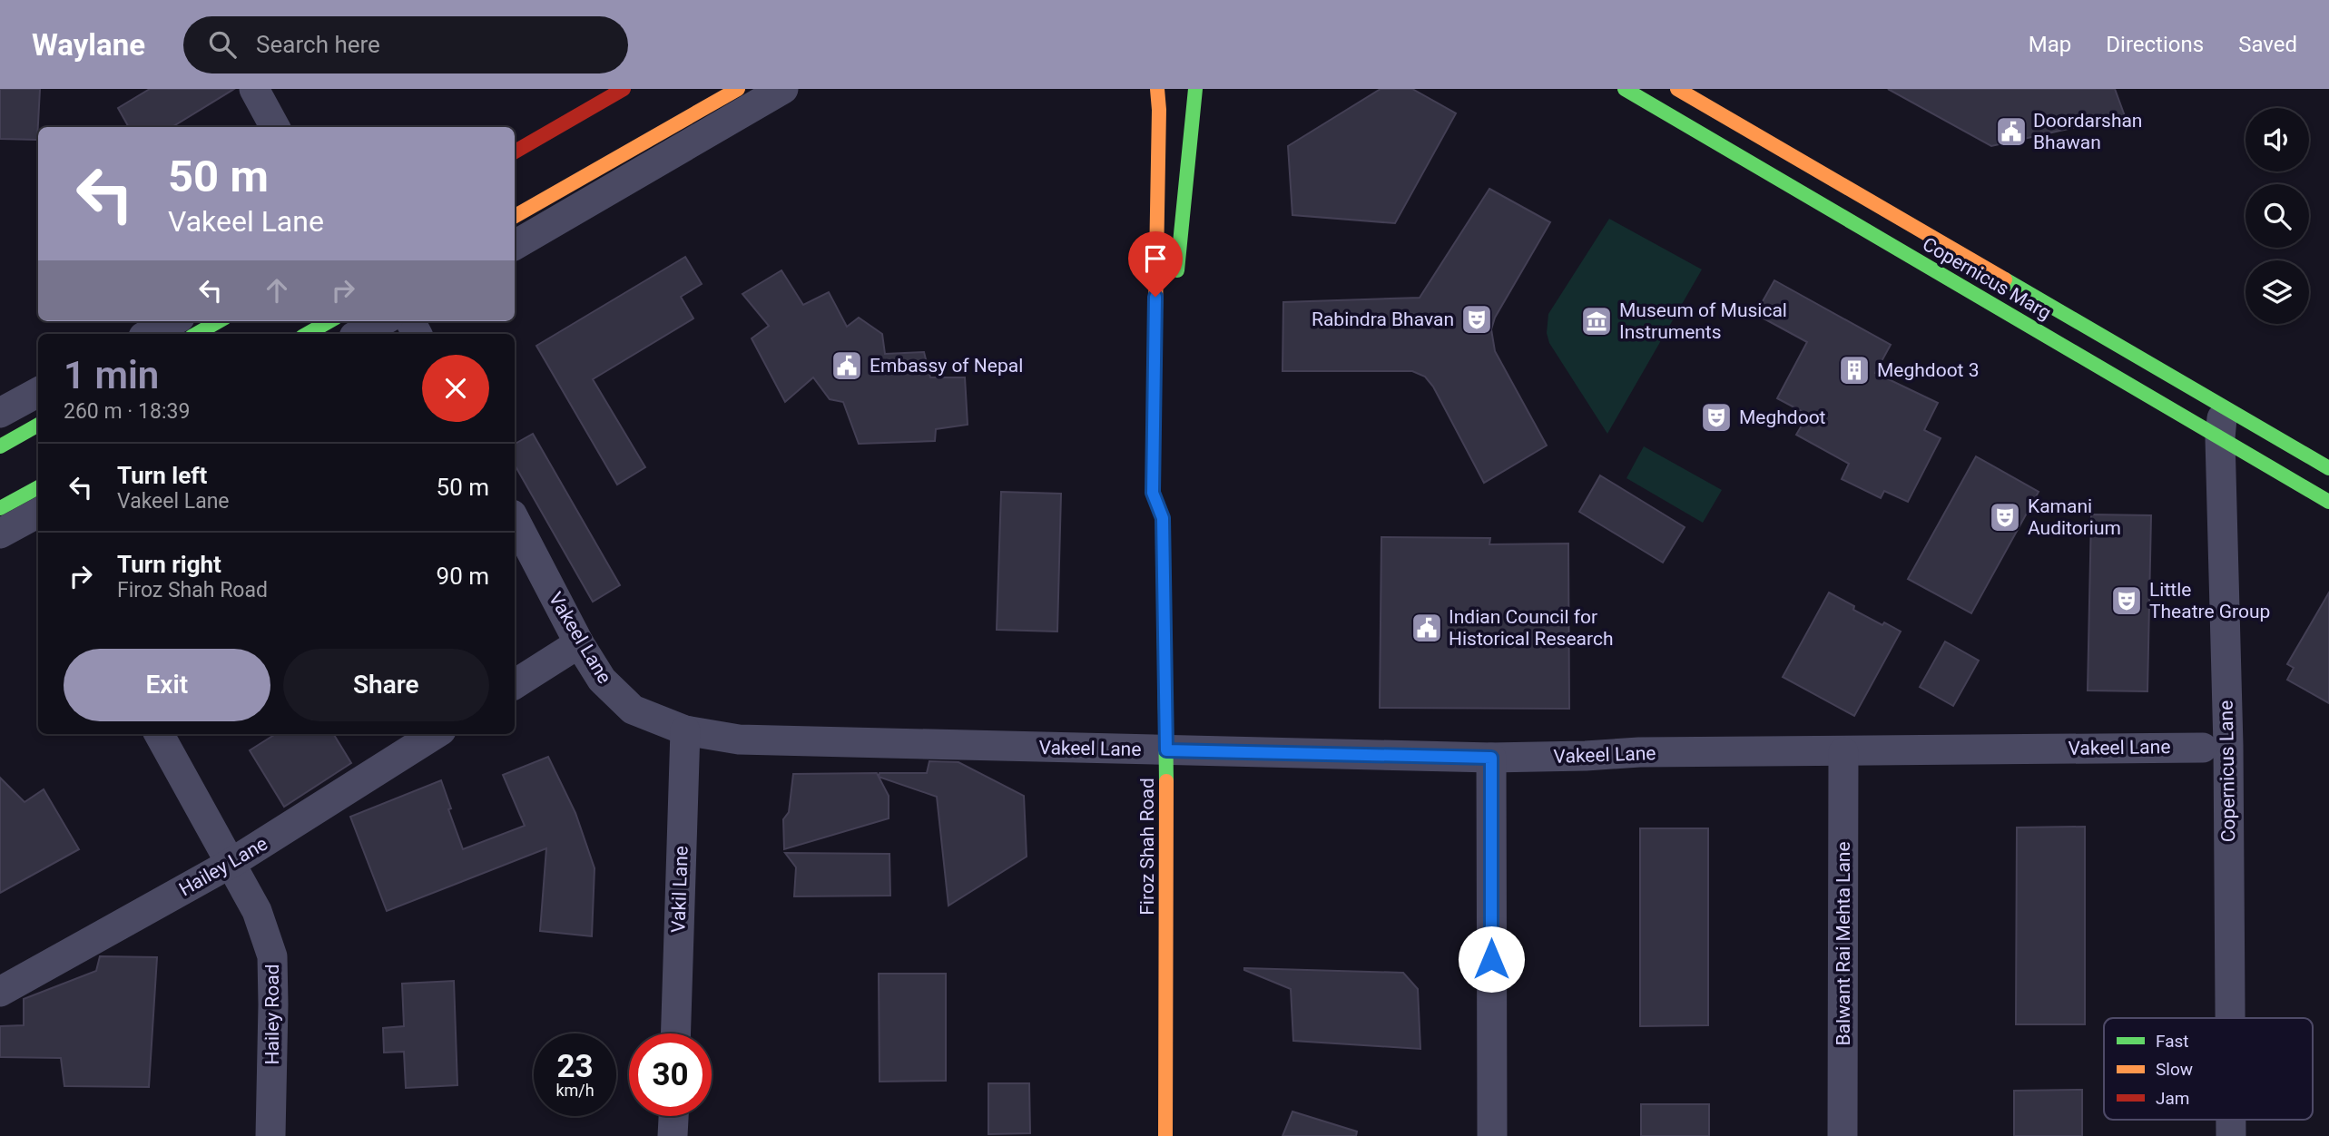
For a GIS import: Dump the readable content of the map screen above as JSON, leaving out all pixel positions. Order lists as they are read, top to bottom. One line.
{"streets":{"main road":["Copernicus Marg","Firoz Shah Road"],"street":["Vakeel Lane","Copernicus Lane","Hailey Lane","Vakil Lane","Balwant Rai Mehta Lane","Hailey Road"]},"crossings":[["Copernicus Marg","Copernicus Lane"],["Vakeel Lane","Firoz Shah Road"],["Vakeel Lane","Vakil Lane"],["Vakeel Lane","Balwant Rai Mehta Lane"],["Hailey Lane","Hailey Road"]],"places":{"public building":["Doordarshan Bhawan","Embassy of Nepal","Indian Council for Historical Research"],"theatre":["Rabindra Bhavan","Meghdoot","Kamani Auditorium","Little Theatre Group"],"museum":["Museum of Musical Instruments"],"building":["Meghdoot 3"]},"legend":["Fast","Slow","Jam"],"page":{"header":"Waylane","search":"Search here","nav":["Map","Directions","Saved"],"turn":["50 m","Vakeel Lane"],"heading":["1 min","260 m · 18:39"],"list":[{"name":"Turn left","note":"Vakeel Lane","value":"50 m"},{"name":"Turn right","note":"Firoz Shah Road","value":"90 m"}],"buttons":["Exit","Share"],"speed":"23 km/h","limit":"30"}}
